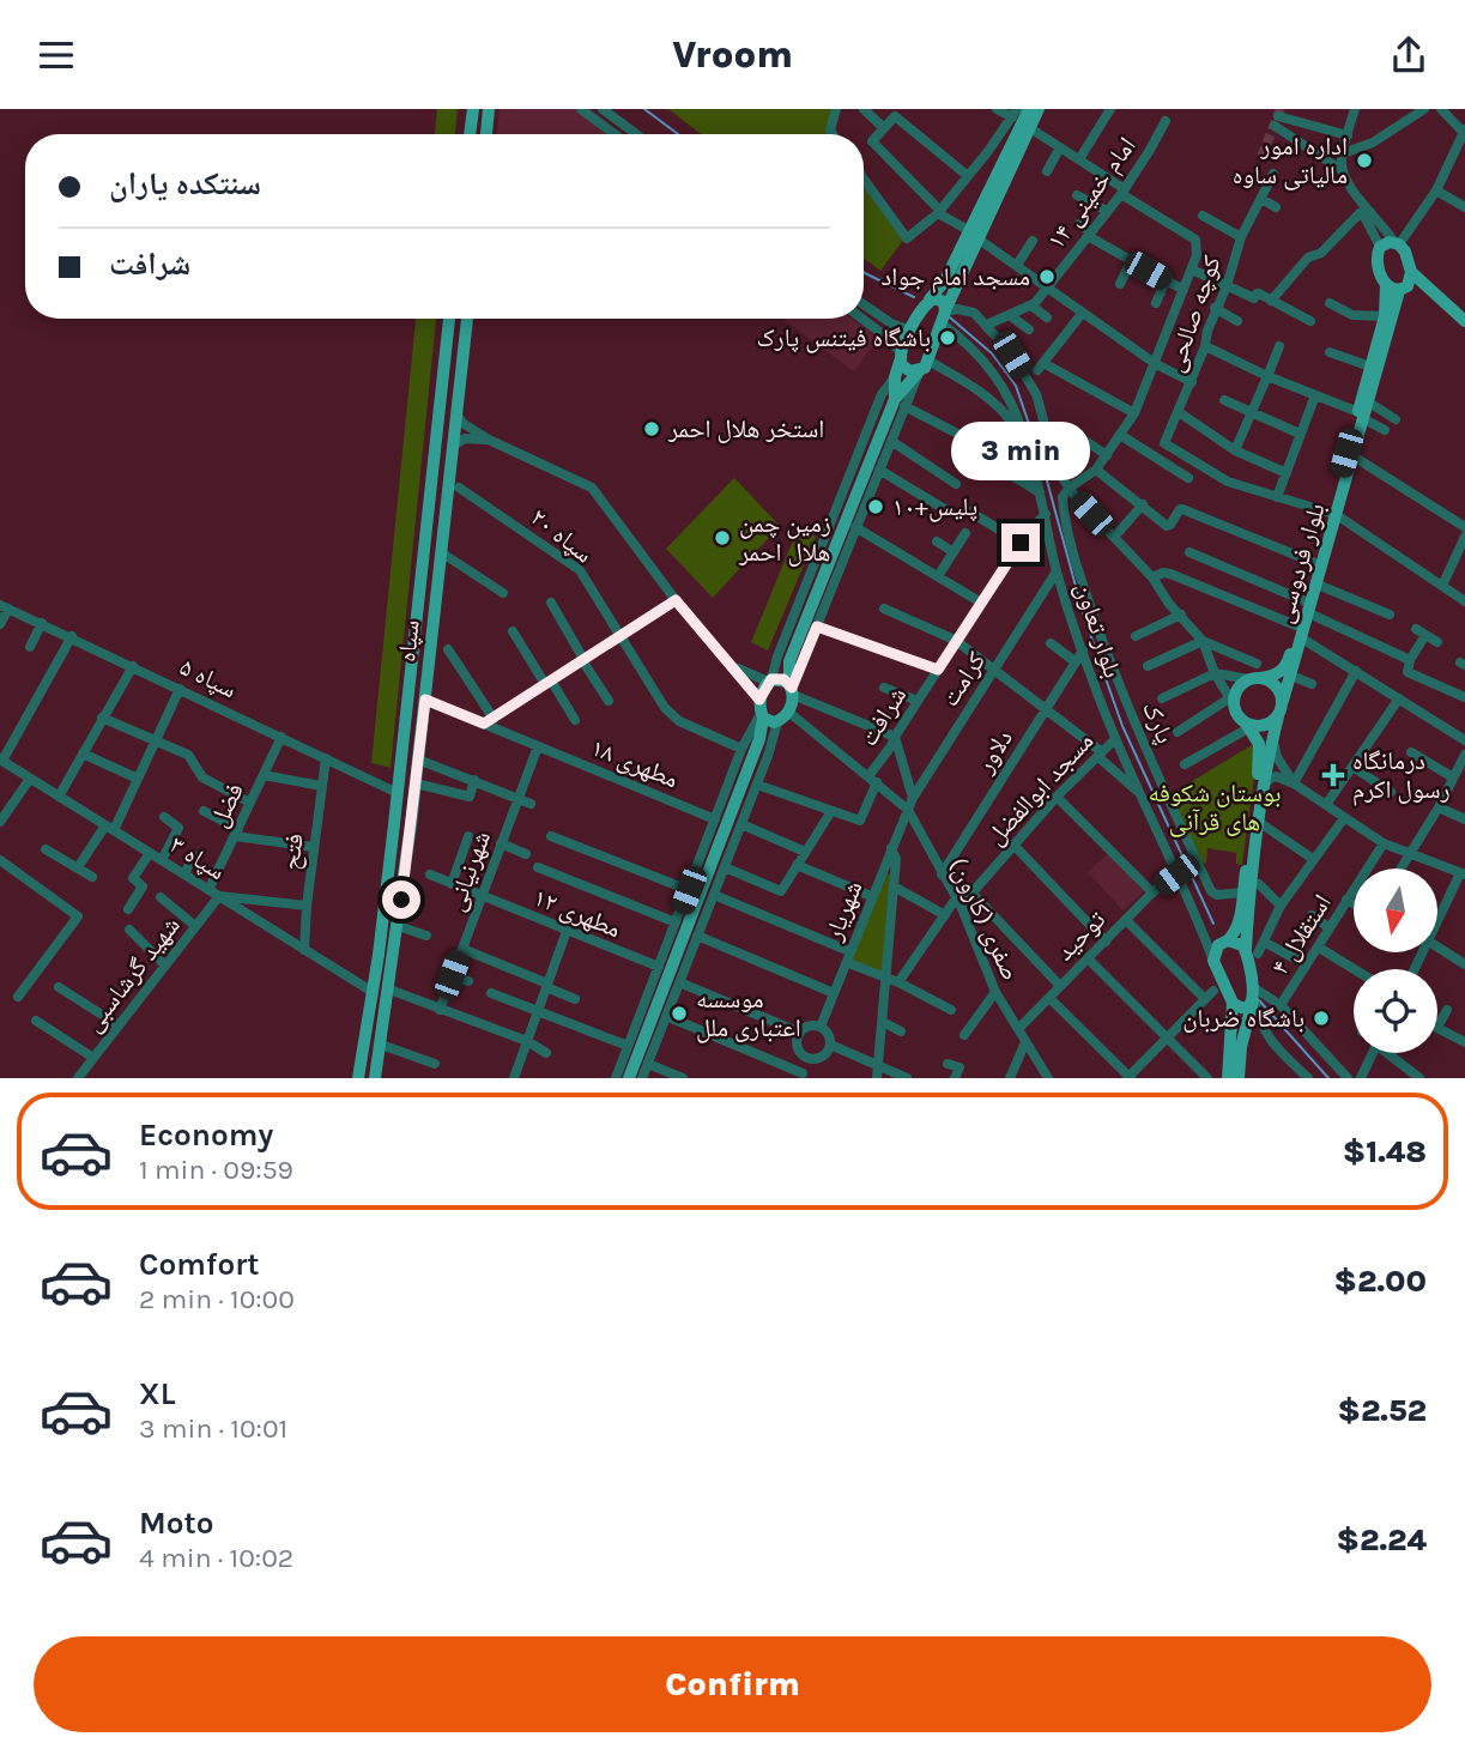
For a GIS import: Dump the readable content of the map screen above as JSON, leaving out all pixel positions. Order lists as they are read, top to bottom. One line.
{"streets":{"main road":["بلوار فردوسی","سپاه"],"street":["امام خمینی ۱۴","کوچه صالحی","سپاه ۲۰","بلوار تعاون","سپاه ۵","کرامت","شرافت","پارک","دلاور","مطهری ۱۸","مسجد ابوالفضل","فضل","فتح","سپاه ۳","شهرنیانی","شهریار","مطهری ۱۲","صفری (کارون)","استقلال ۴","توحید","شهید گرشاسبی"]},"crossings":[["بلوار تعاون","کرامت"],["بلوار تعاون","شرافت"],["بلوار تعاون","دلاور"],["بلوار تعاون","مسجد ابوالفضل"],["بلوار تعاون","توحید"],["سپاه","سپاه ۵"],["سپاه","مطهری ۱۸"],["سپاه","سپاه ۳"],["سپاه ۵","فضل"],["سپاه ۵","فتح"],["کرامت","شهریار"],["کرامت","صفری (کارون)"],["شرافت","صفری (کارون)"],["دلاور","صفری (کارون)"],["مطهری ۱۸","شهرنیانی"],["مسجد ابوالفضل","صفری (کارون)"],["فضل","سپاه ۳"],["فتح","سپاه ۳"],["سپاه ۳","شهید گرشاسبی"],["شهرنیانی","مطهری ۱۲"],["شهریار","صفری (کارون)"],["صفری (کارون)","توحید"]],"parks":["بوستان شکوفه های قرآنی"],"places":{"other":["اداره امور مالیاتی ساوه","مسجد امام جواد","باشگاه فیتنس پارک","استخر هلال احمر","پلیس+۱۰","زمین چمن هلال احمر","موسسه اعتباری ملل","باشگاه ضربان"],"health":["درمانگاه رسول اکرم"]},"north":"bottom","page":{"header":"Vroom","banner":["سنتکده یاران","شرافت"],"bubble":"3 min","list":[{"name":"Economy","note":"1 min · 09:59","value":"$1.48"},{"name":"Comfort","note":"2 min · 10:00","value":"$2.00"},{"name":"XL","note":"3 min · 10:01","value":"$2.52"},{"name":"Moto","note":"4 min · 10:02","value":"$2.24"}],"buttons":"Confirm"}}
